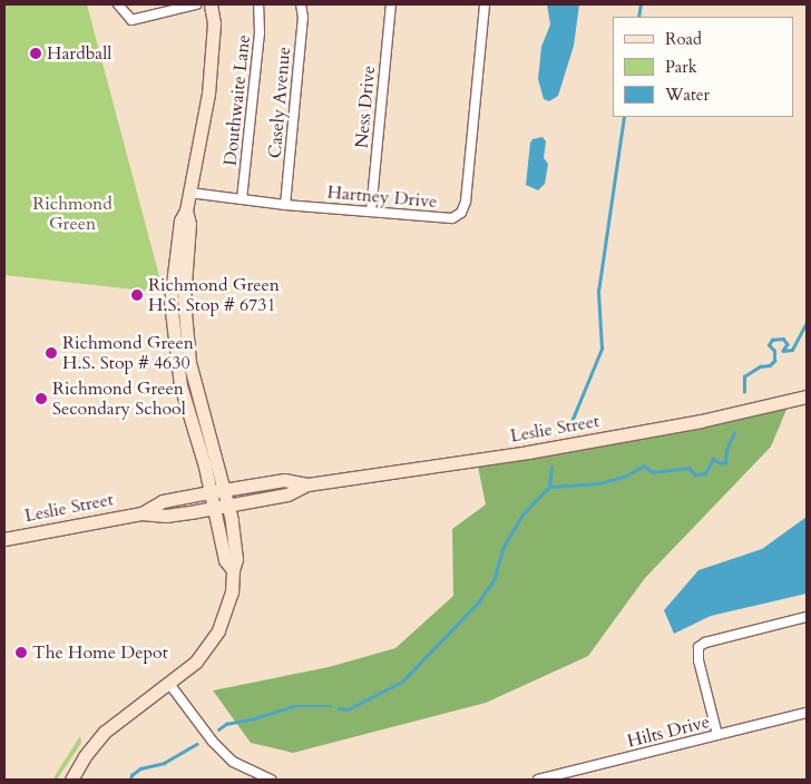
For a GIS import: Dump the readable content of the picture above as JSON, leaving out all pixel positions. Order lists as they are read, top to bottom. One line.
{"streets":{"street":["Douthwaite Lane","Casely Avenue","Ness Drive","Hartney Drive","Leslie Street","Hilts Drive"]},"crossings":[["Douthwaite Lane","Hartney Drive"],["Casely Avenue","Hartney Drive"],["Ness Drive","Hartney Drive"]],"parks":["Richmond Green"],"places":["Hardball","Richmond Green H.S. Stop # 6731","Richmond Green H.S. Stop # 4630","Richmond Green Secondary School","The Home Depot"],"legend":["Road","Park","Water"]}
